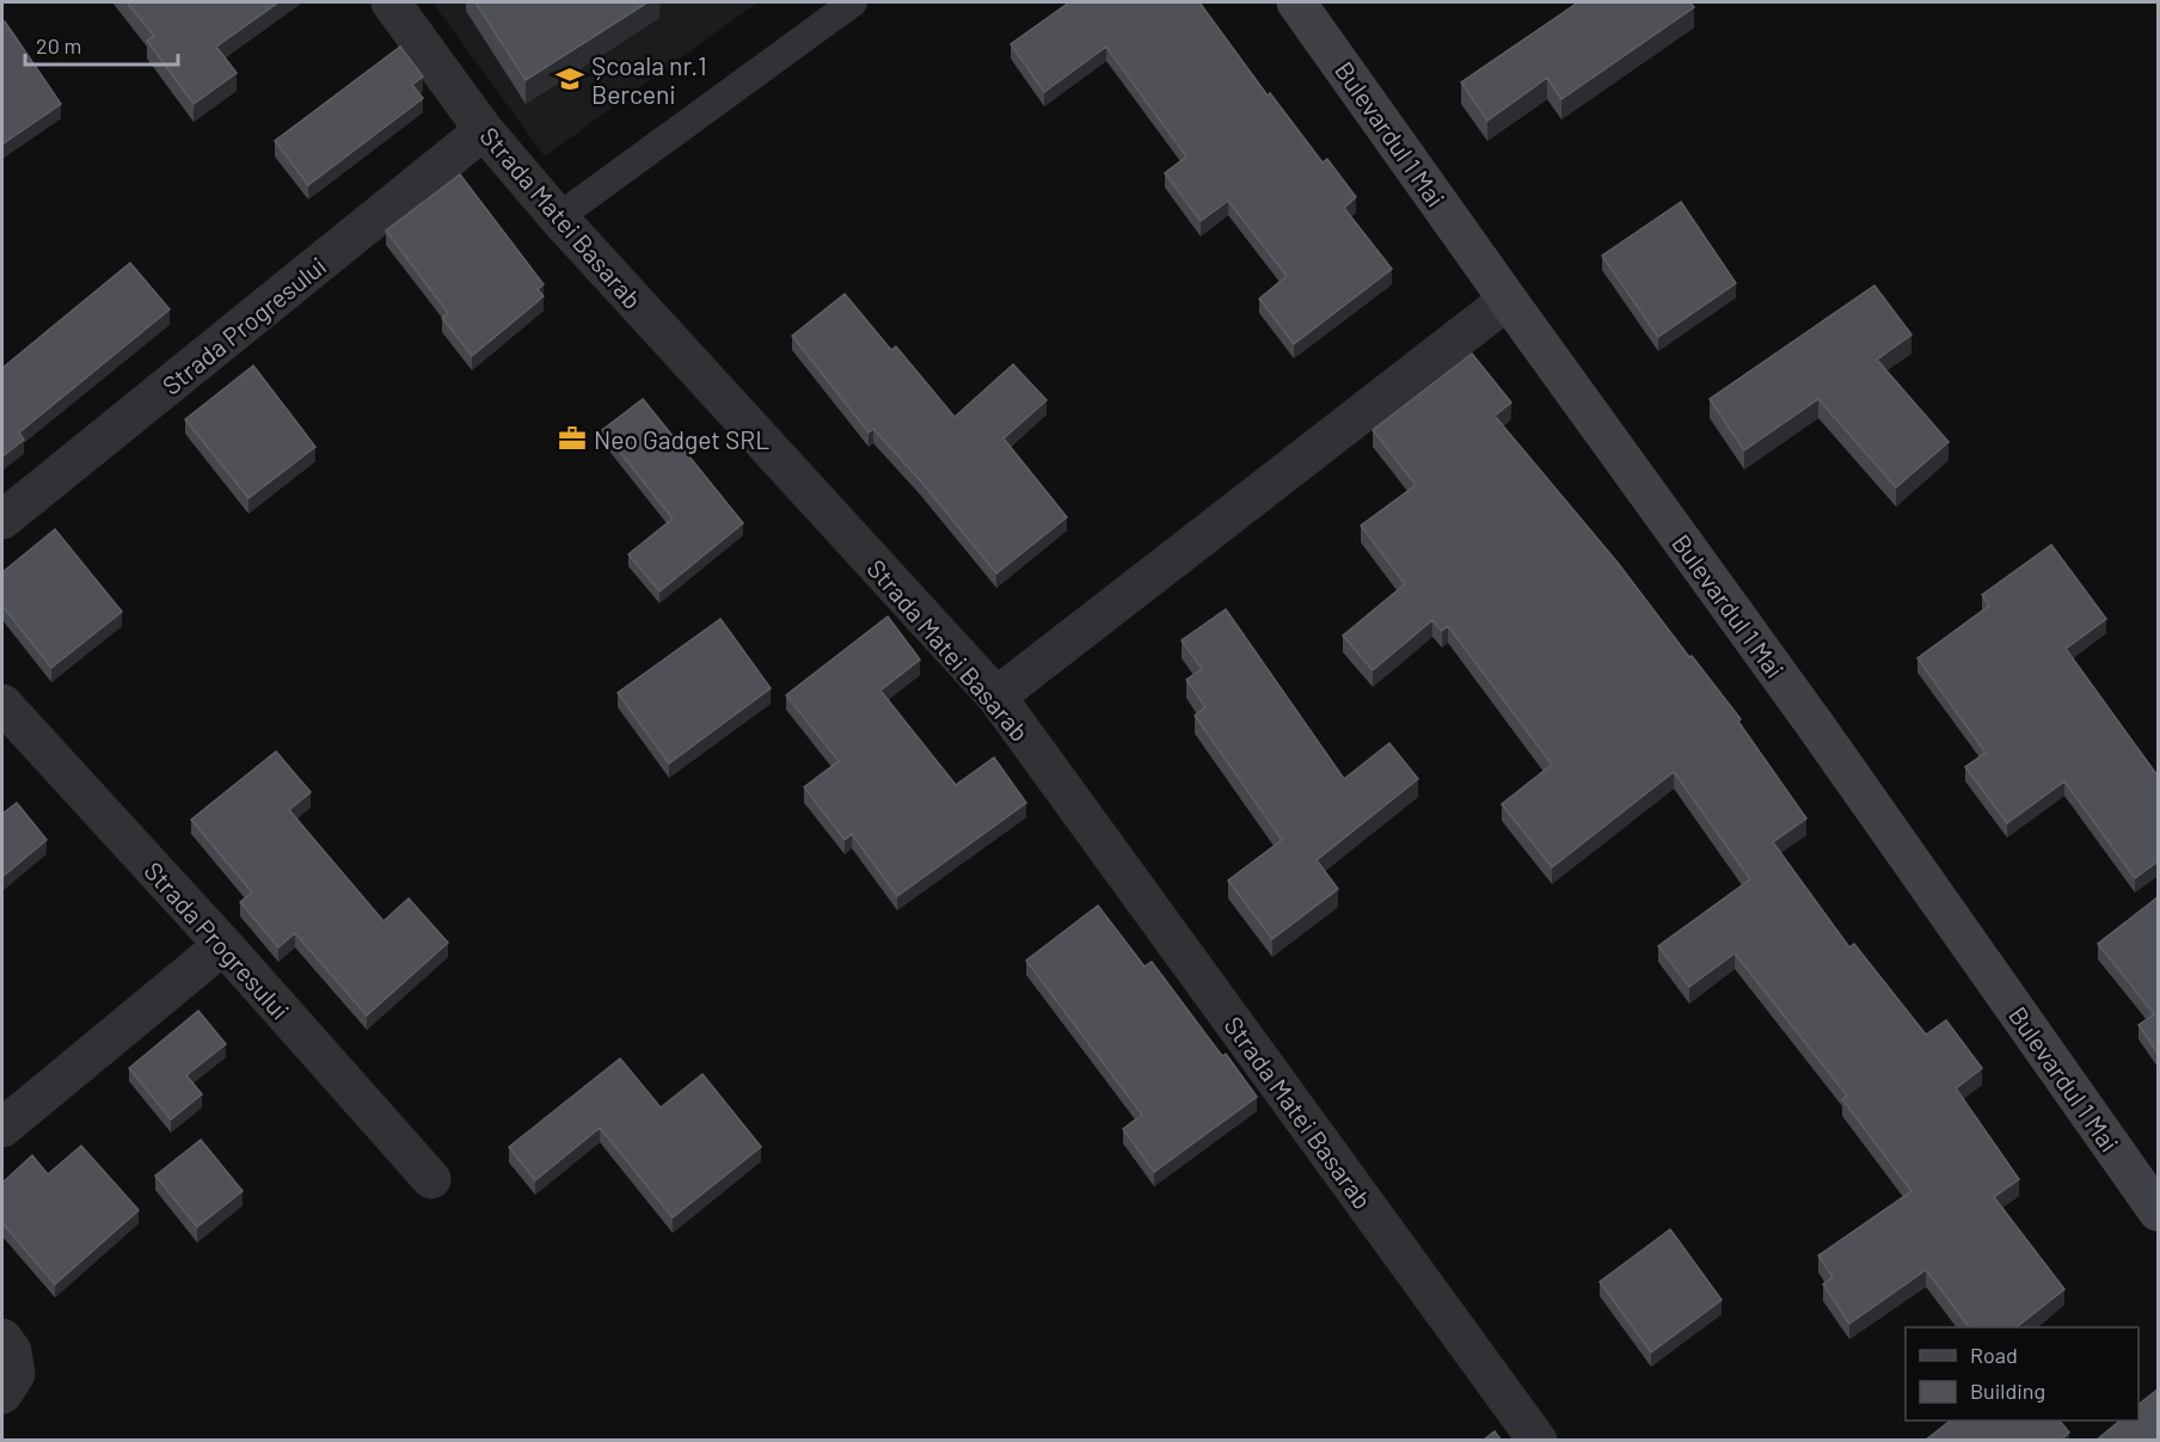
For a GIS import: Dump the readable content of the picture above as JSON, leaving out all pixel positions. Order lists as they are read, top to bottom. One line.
{"streets":{"main road":["Bulevardul 1 Mai"],"street":["Strada Matei Basarab","Strada Progresului"]},"crossings":[["Strada Matei Basarab","Strada Progresului"]],"places":{"school or university":["Școala nr.1 Berceni"],"office":["Neo Gadget SRL"]},"legend":["Road","Building"],"scale_bar":"20 m"}
